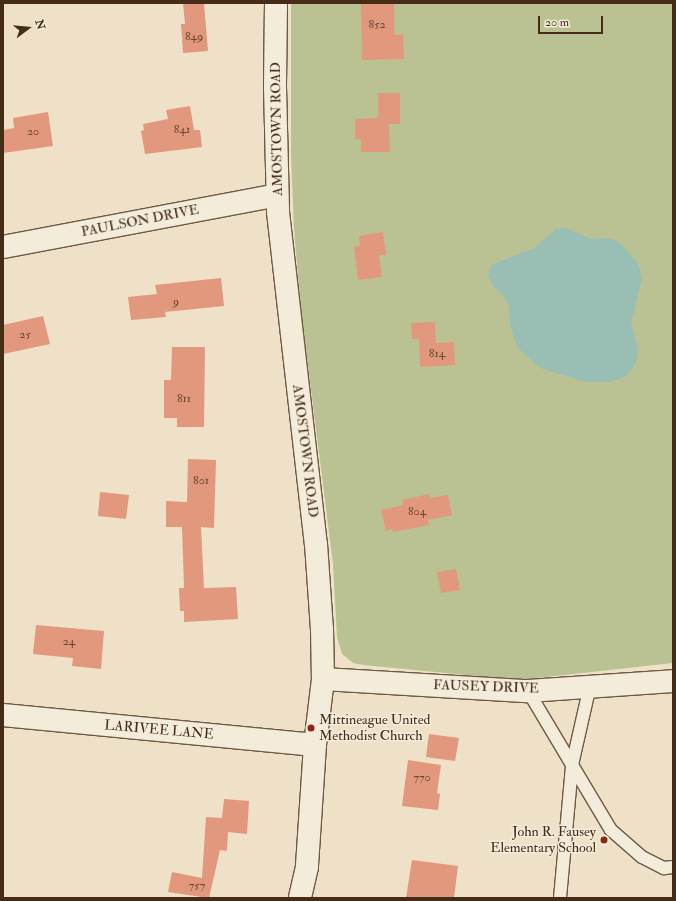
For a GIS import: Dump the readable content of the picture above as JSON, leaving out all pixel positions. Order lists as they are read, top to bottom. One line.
{"streets":{"street":["AMOSTOWN ROAD","PAULSON DRIVE","FAUSEY DRIVE","LARIVEE LANE"]},"crossings":[["AMOSTOWN ROAD","PAULSON DRIVE"],["AMOSTOWN ROAD","FAUSEY DRIVE"],["AMOSTOWN ROAD","LARIVEE LANE"]],"places":["Mittineague United Methodist Church","John R. Fausey Elementary School"],"house_numbers":["852","849","841","20","9","25","814","811","801","804","24","770","757"],"scale_bar":"20 m","north":"right"}
